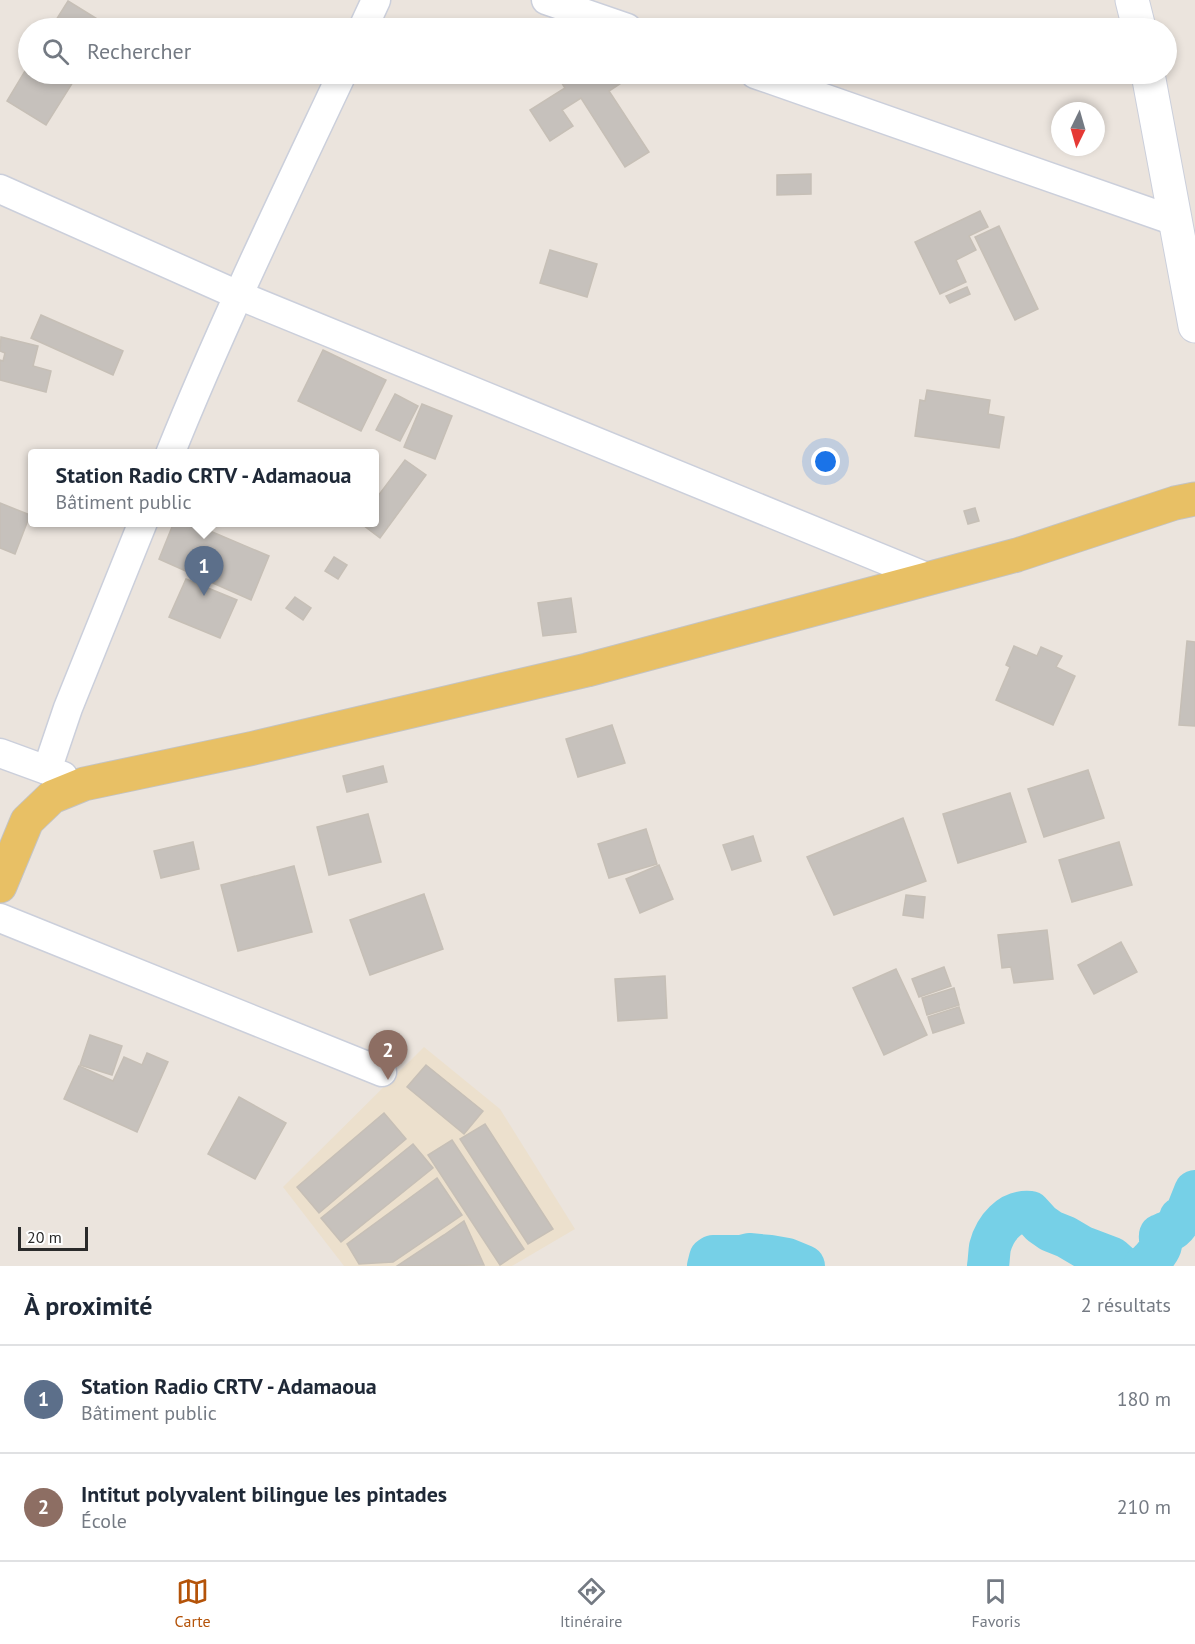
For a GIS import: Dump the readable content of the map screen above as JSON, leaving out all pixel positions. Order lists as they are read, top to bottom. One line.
{"scale_bar":"20 m","north":"bottom","page":{"search":"Rechercher","popup":["Station Radio CRTV - Adamaoua","Bâtiment public"],"pins":["1","2"],"scale":"20 m","heading":["À proximité","2 résultats"],"list":[{"mark":"1","name":"Station Radio CRTV - Adamaoua","note":"Bâtiment public","value":"180 m"},{"mark":"2","name":"Intitut polyvalent bilingue les pintades","note":"École","value":"210 m"}],"nav":["Carte","Itinéraire","Favoris"]}}
